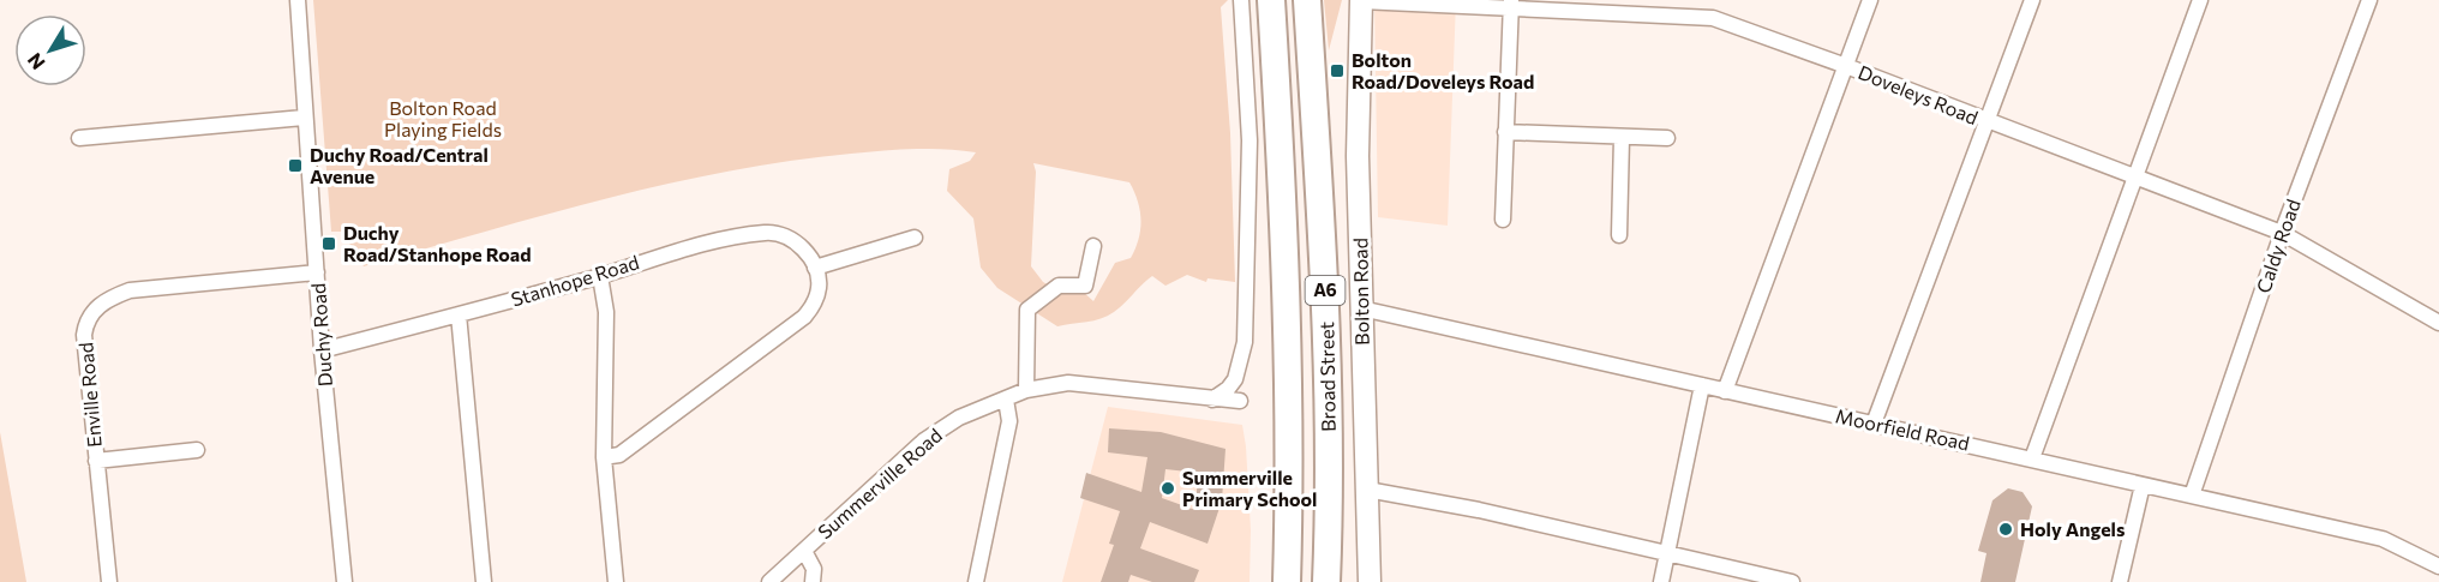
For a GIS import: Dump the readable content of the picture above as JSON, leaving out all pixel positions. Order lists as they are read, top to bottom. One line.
{"streets":{"highway":["A6","Broad Street"],"street":["Doveleys Road","Caldy Road","Stanhope Road","Bolton Road","Duchy Road","Enville Road","Moorfield Road","Summerville Road"]},"crossings":[["Doveleys Road","Caldy Road"],["Doveleys Road","Bolton Road"],["Caldy Road","Moorfield Road"],["Stanhope Road","Duchy Road"],["Bolton Road","Moorfield Road"],["Duchy Road","Enville Road"]],"parks":["Bolton Road Playing Fields"],"places":{"transit":["Bolton Road/Doveleys Road","Duchy Road/Central Avenue","Duchy Road/Stanhope Road"],"other":["Summerville Primary School","Holy Angels"]},"north":"bottom left"}
